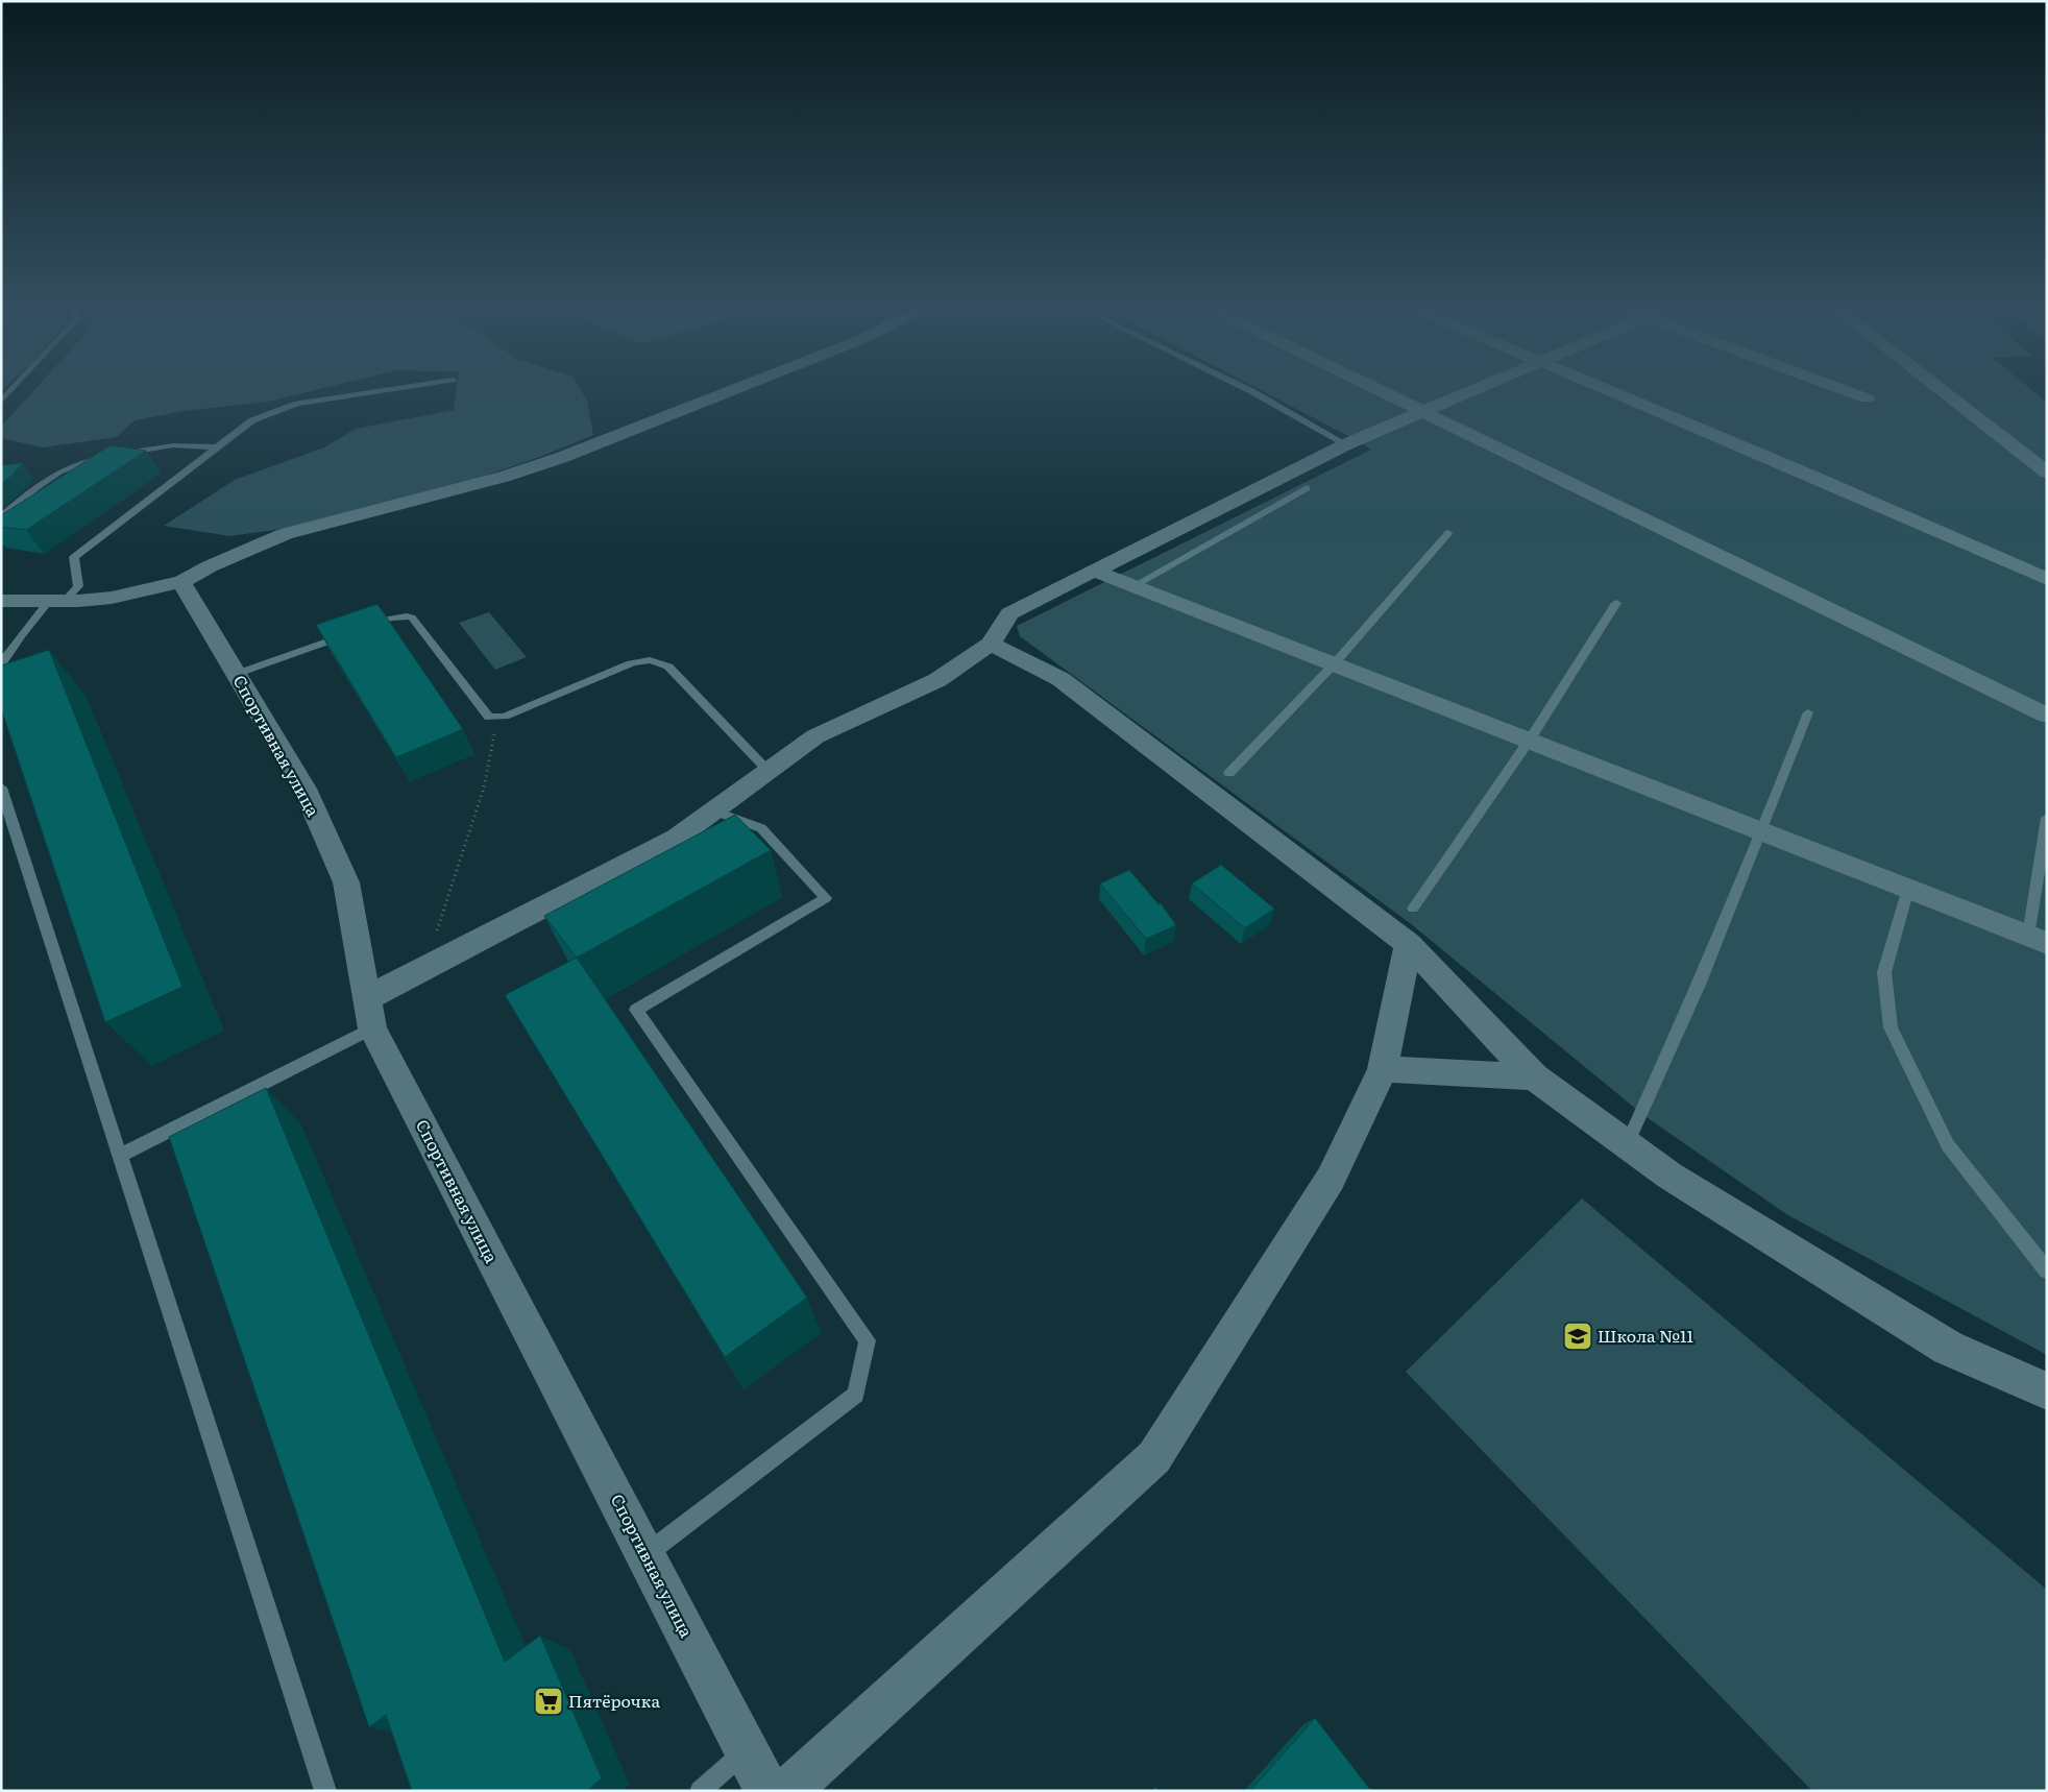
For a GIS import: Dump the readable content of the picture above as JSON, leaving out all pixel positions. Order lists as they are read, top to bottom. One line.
{"streets":{"street":["Спортивная улица"]},"places":{"school or university":["Школа №11"],"supermarket":["Пятёрочка"]}}
